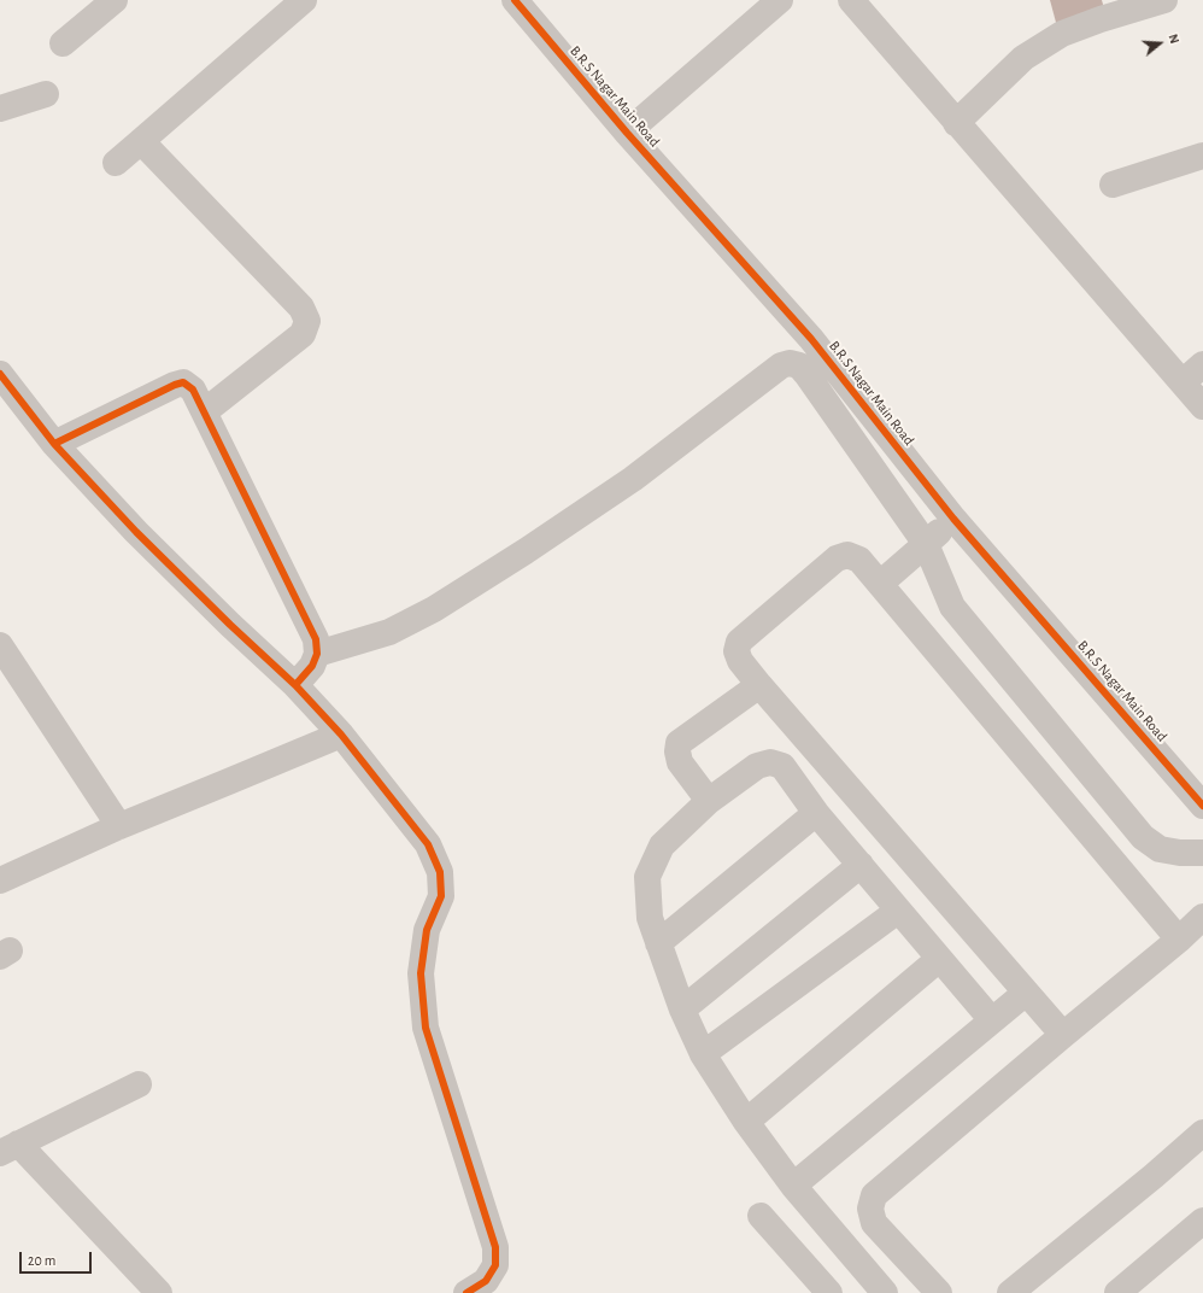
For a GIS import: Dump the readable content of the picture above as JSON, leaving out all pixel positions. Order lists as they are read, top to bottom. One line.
{"streets":{"street":["B.R.S Nagar Main Road"]},"scale_bar":"20 m","north":"right"}
